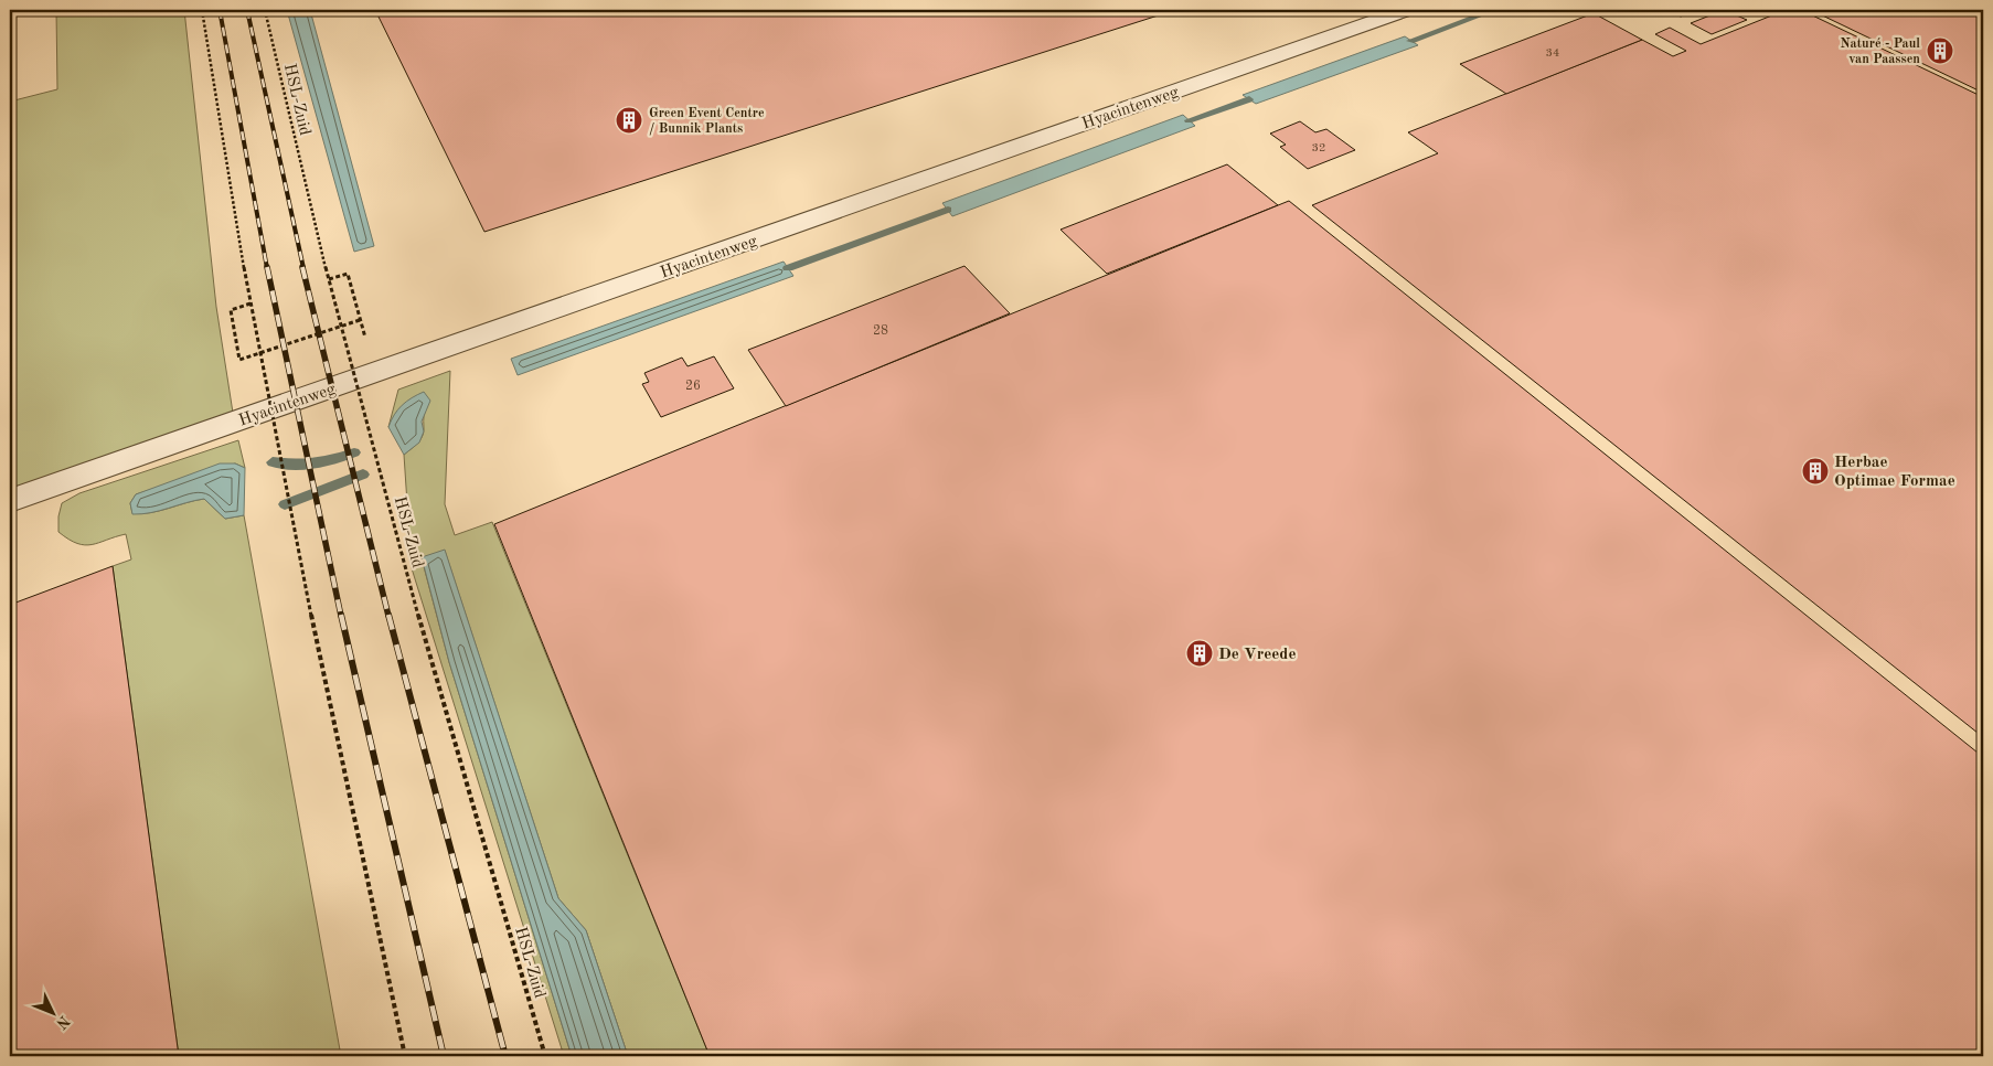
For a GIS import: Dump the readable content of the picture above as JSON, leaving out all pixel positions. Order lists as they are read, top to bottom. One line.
{"streets":{"street":["Hyacintenweg"],"path":["HSL-Zuid"]},"places":{"building":["Naturé - Paul van Paassen","Green Event Centre / Bunnik Plants","Herbae Optimae Formae","De Vreede"]},"house_numbers":["34","32","28","26"],"north":"bottom right"}
